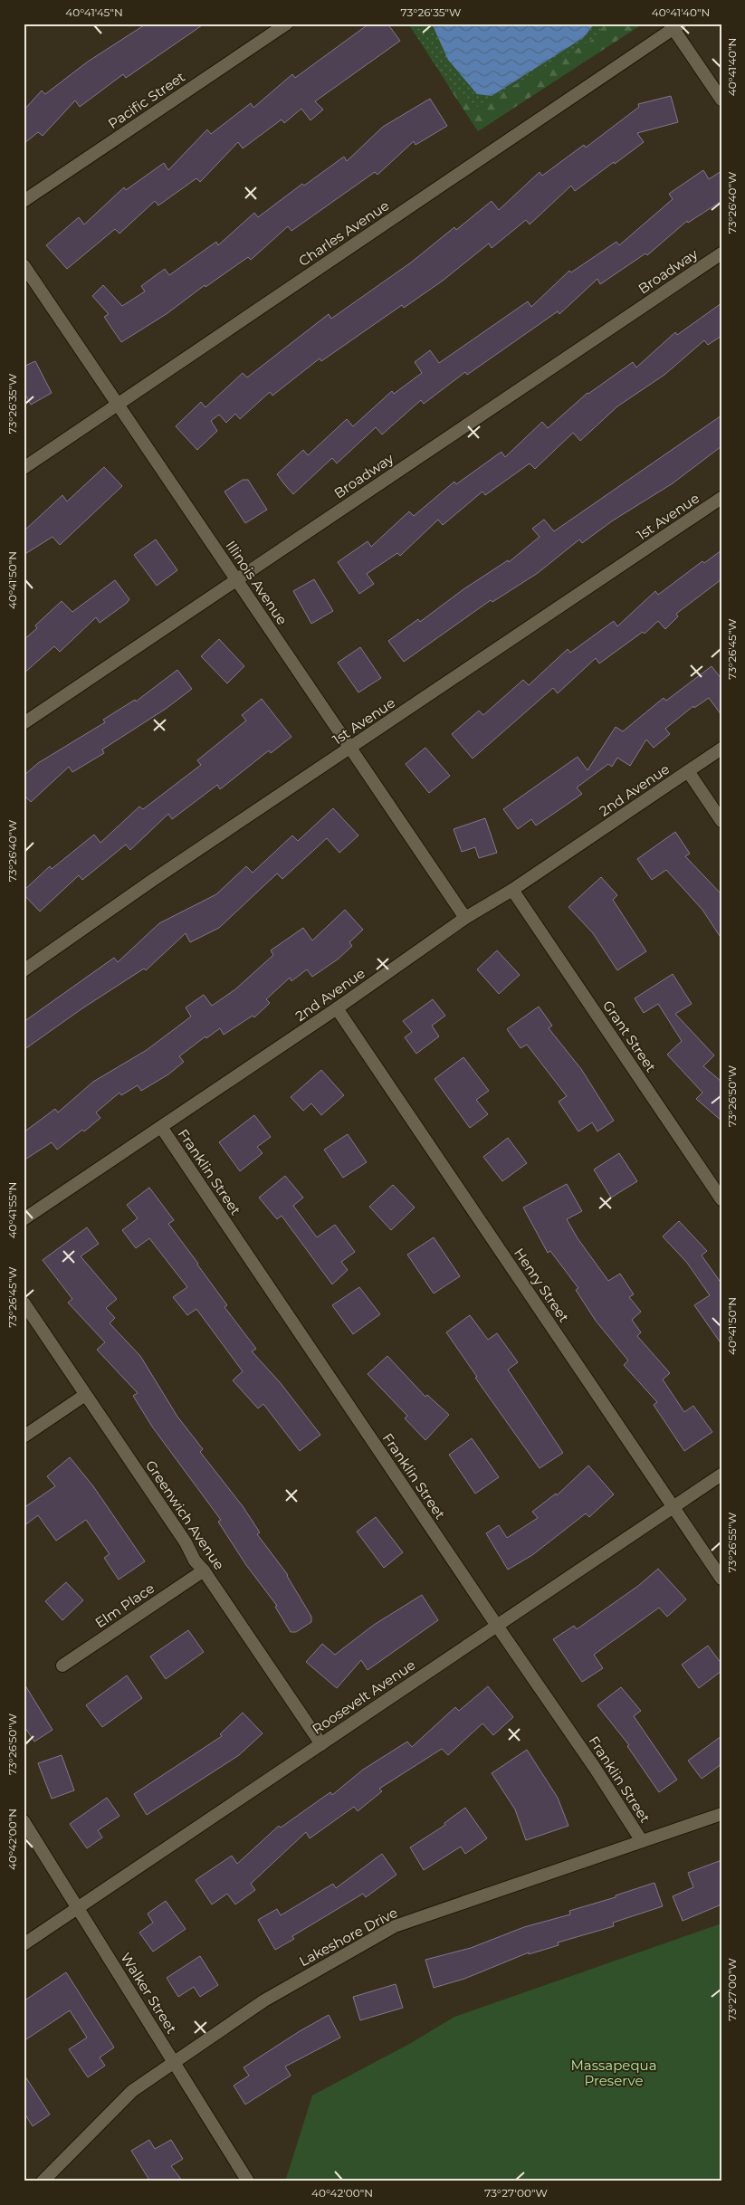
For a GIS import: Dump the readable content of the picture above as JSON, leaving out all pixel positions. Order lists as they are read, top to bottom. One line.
{"streets":{"street":["Pacific Street","Charles Avenue","Broadway","1st Avenue","Illinois Avenue","2nd Avenue","Grant Street","Franklin Street","Henry Street","Greenwich Avenue","Elm Place","Roosevelt Avenue","Lakeshore Drive","Walker Street"]},"crossings":[["Charles Avenue","Illinois Avenue"],["Broadway","Illinois Avenue"],["1st Avenue","Illinois Avenue"],["Illinois Avenue","2nd Avenue"],["2nd Avenue","Grant Street"],["2nd Avenue","Franklin Street"],["2nd Avenue","Henry Street"],["Franklin Street","Roosevelt Avenue"],["Franklin Street","Lakeshore Drive"],["Henry Street","Roosevelt Avenue"],["Greenwich Avenue","Elm Place"],["Greenwich Avenue","Roosevelt Avenue"],["Roosevelt Avenue","Walker Street"],["Lakeshore Drive","Walker Street"]],"parks":["Massapequa Preserve"],"coordinates":["40°41'45\"N","73°26'35\"W","40°41'40\"N","73°26'40\"W","40°41'50\"N","73°26'45\"W","73°26'50\"W","40°41'55\"N","73°26'55\"W","40°42'00\"N","73°27'00\"W"]}
